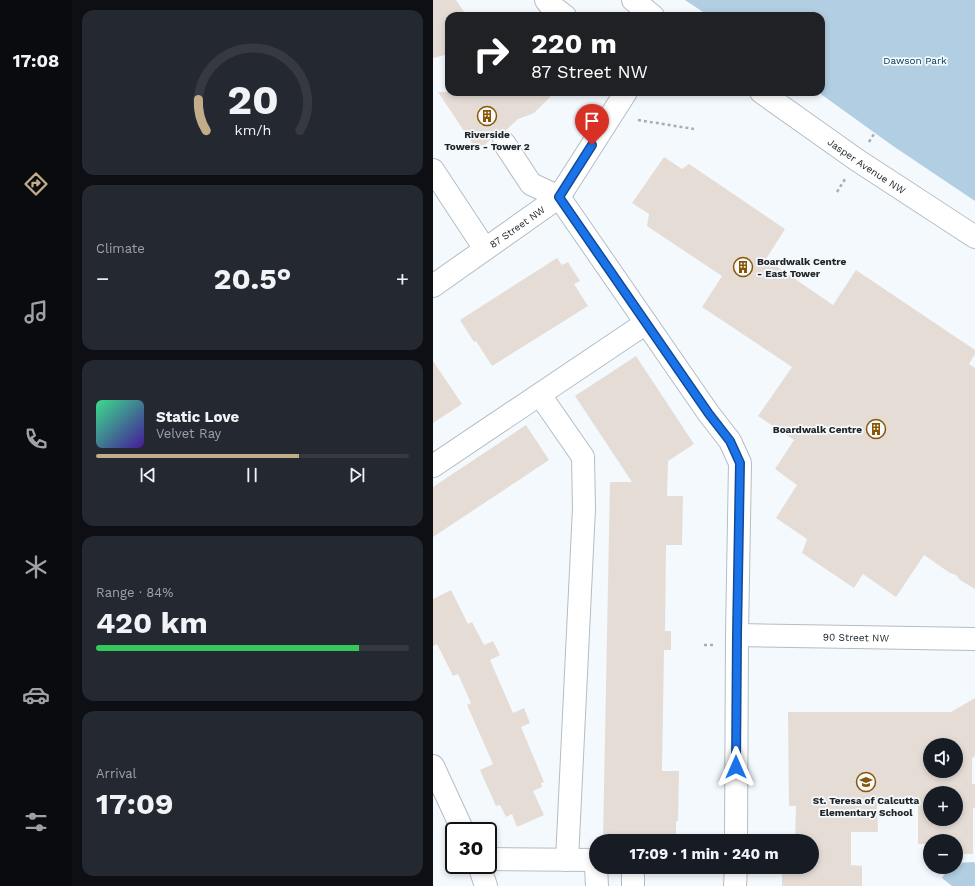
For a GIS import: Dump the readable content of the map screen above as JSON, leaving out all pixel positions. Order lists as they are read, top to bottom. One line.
{"streets":{"street":["Jasper Avenue NW","87 Street NW","90 Street NW"]},"parks":["Dawson Park"],"places":{"building":["Riverside Towers - Tower 2","Boardwalk Centre - East Tower","Boardwalk Centre"],"school or university":["St. Teresa of Calcutta Elementary School"]},"page":{"tabs":"17:08","turn":["220 m","87 Street NW"],"tile":["Climate",["Range · 84%","420 km"],["Arrival","17:09"]],"heat":["−","20.5°","+"],"song":["Static Love","Velvet Ray"],"map_buttons":["+","−"],"limit":"30","trip":"17:09 · 1 min · 240 m","gauge":["20","km/h"]}}
